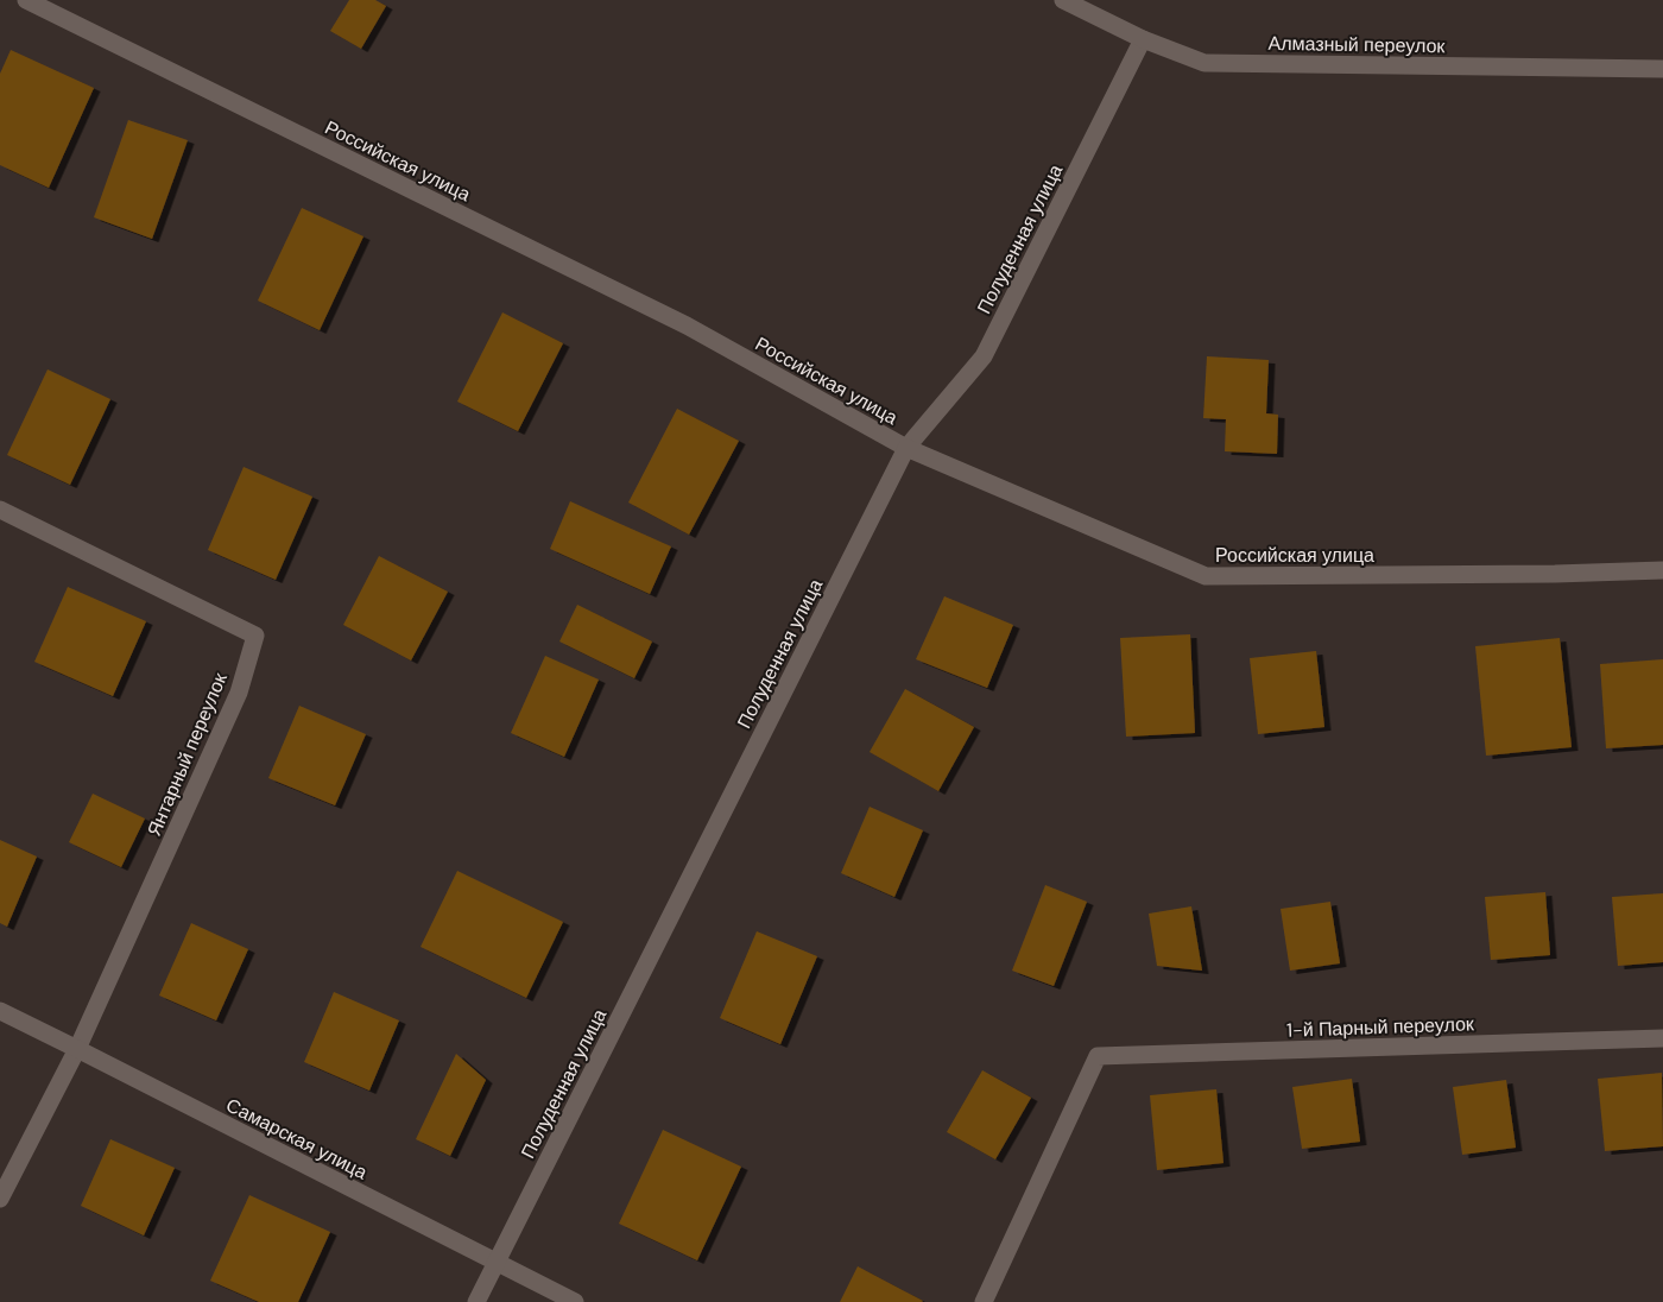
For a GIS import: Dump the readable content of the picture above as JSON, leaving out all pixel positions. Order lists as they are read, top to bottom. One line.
{"streets":{"street":["Алмазный переулок","Российская улица","Полуденная улица","Янтарный переулок","1-й Парный переулок","Самарская улица"]},"crossings":[["Алмазный переулок","Полуденная улица"],["Российская улица","Полуденная улица"],["Полуденная улица","Самарская улица"],["Янтарный переулок","Самарская улица"]]}
